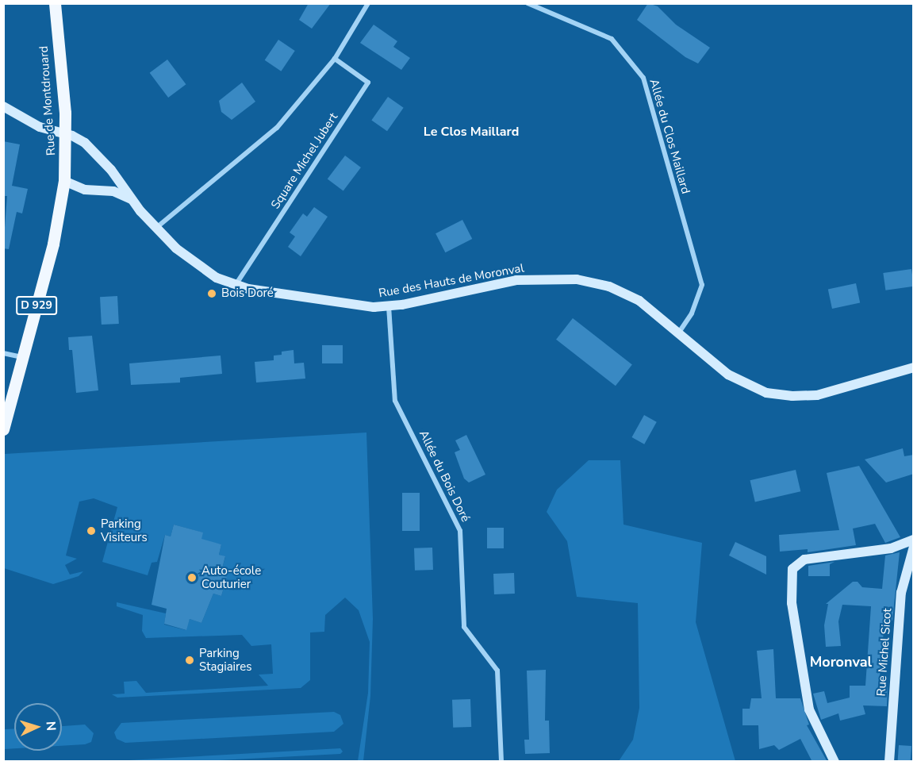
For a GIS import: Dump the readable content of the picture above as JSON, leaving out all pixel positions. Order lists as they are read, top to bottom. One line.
{"streets":{"main road":["Rue de Montdrouard","D 929"],"street":["Allée du Clos Maillard","Square Michel Jubert","Rue des Hauts de Moronval","Allée du Bois Doré","Rue Michel Sicot"]},"crossings":[["Rue de Montdrouard","Rue des Hauts de Moronval"],["Allée du Clos Maillard","Rue des Hauts de Moronval"],["Square Michel Jubert","Rue des Hauts de Moronval"],["Rue des Hauts de Moronval","Allée du Bois Doré"]],"districts":["Le Clos Maillard","Moronval"],"places":["Bois Doré","Parking Visiteurs","Auto-école Couturier","Parking Stagiaires"],"north":"right"}
